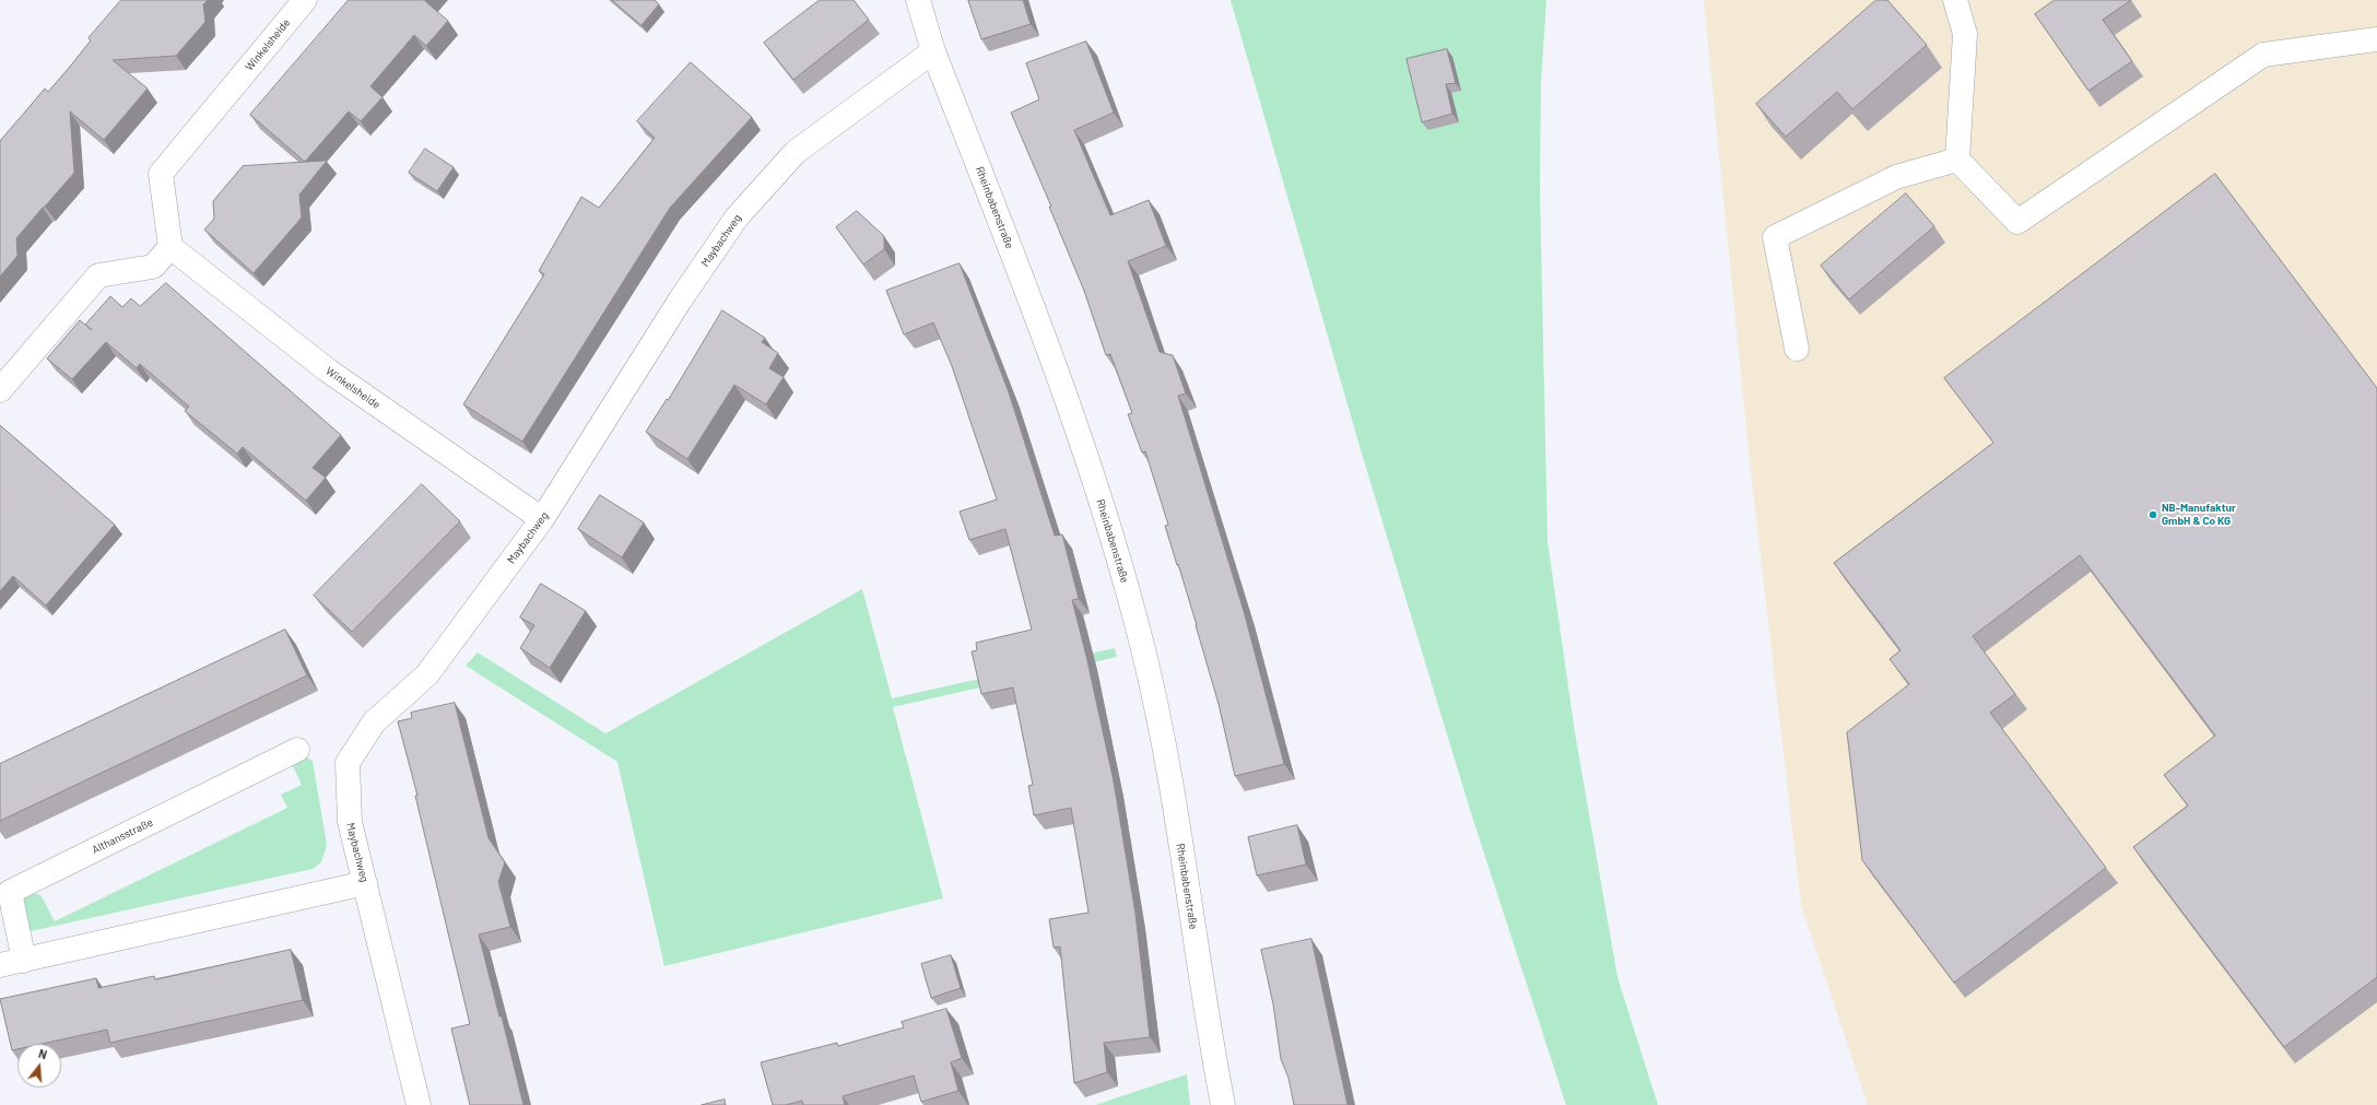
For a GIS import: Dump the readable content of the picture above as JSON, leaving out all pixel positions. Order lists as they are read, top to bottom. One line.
{"streets":{"street":["Winkelsheide","Rheinbabenstraße","Maybachweg","Althansstraße"]},"crossings":[["Winkelsheide","Maybachweg"],["Rheinbabenstraße","Maybachweg"]],"places":["NB-Manufaktur GmbH & Co KG"],"north":"top"}
